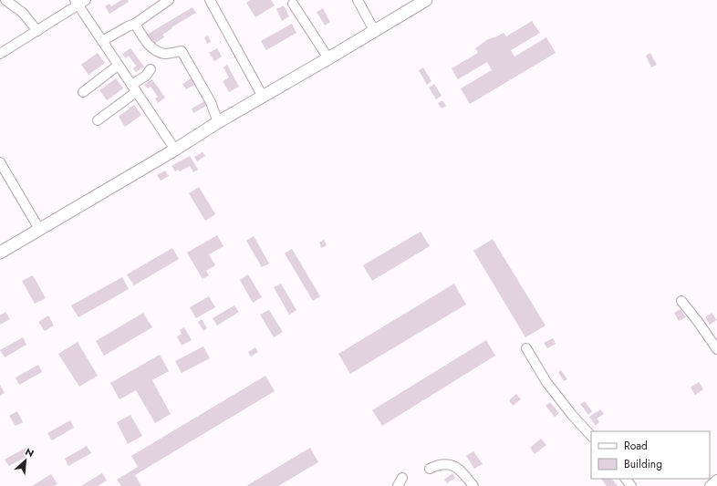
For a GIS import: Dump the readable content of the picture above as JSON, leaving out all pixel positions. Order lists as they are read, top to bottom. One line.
{"legend":["Road","Building"],"north":"top right"}
